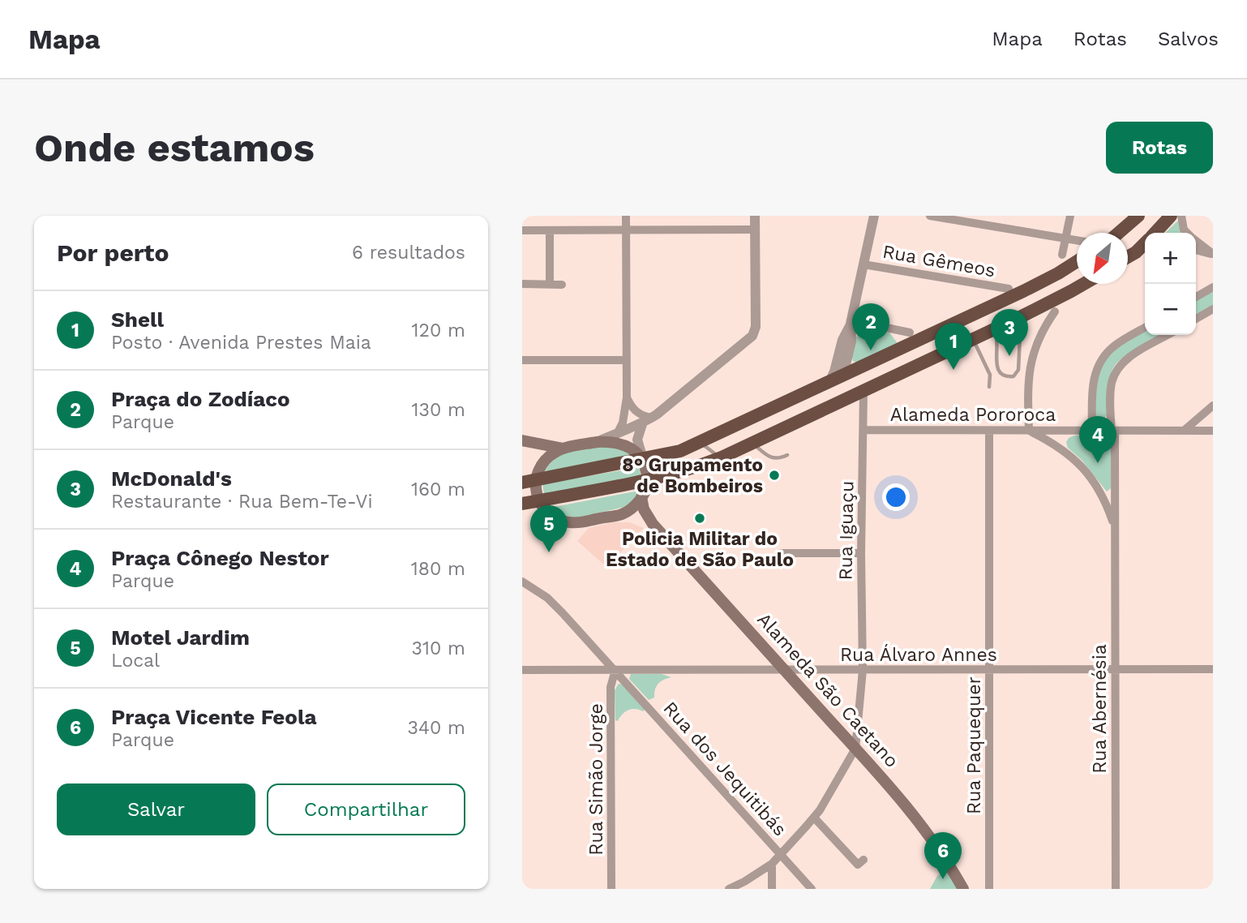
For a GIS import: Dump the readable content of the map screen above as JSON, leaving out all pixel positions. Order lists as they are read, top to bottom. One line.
{"streets":{"main road":["Alameda São Caetano"],"street":["Rua Gêmeos","Alameda Pororoca","Rua Iguaçu","Rua Álvaro Annes","Rua Abernésia","Rua Paquequer","Rua dos Jequitibás","Rua Simão Jorge"]},"crossings":[["Alameda Pororoca","Rua Iguaçu"],["Alameda Pororoca","Rua Abernésia"],["Alameda Pororoca","Rua Paquequer"],["Rua Iguaçu","Rua Álvaro Annes"],["Rua Iguaçu","Alameda São Caetano"],["Rua Álvaro Annes","Alameda São Caetano"],["Rua Álvaro Annes","Rua Abernésia"],["Rua Álvaro Annes","Rua Paquequer"],["Rua Álvaro Annes","Rua dos Jequitibás"],["Rua Álvaro Annes","Rua Simão Jorge"],["Rua dos Jequitibás","Rua Simão Jorge"]],"places":["8° Grupamento de Bombeiros","Policia Militar do Estado de São Paulo"],"north":"bottom left","page":{"header":"Mapa","nav":["Mapa","Rotas","Salvos"],"buttons":["Rotas",["Salvar","Compartilhar"]],"title":"Onde estamos","heading":["Por perto","6 resultados"],"map_buttons":["+","−"],"list":[{"mark":"1","name":"Shell","note":"Posto · Avenida Prestes Maia","value":"120 m"},{"mark":"2","name":"Praça do Zodíaco","note":"Parque","value":"130 m"},{"mark":"3","name":"McDonald's","note":"Restaurante · Rua Bem-Te-Vi","value":"160 m"},{"mark":"4","name":"Praça Cônego Nestor","note":"Parque","value":"180 m"},{"mark":"5","name":"Motel Jardim","note":"Local","value":"310 m"},{"mark":"6","name":"Praça Vicente Feola","note":"Parque","value":"340 m"}],"pins":["2","3","1","4","5","6"]}}
